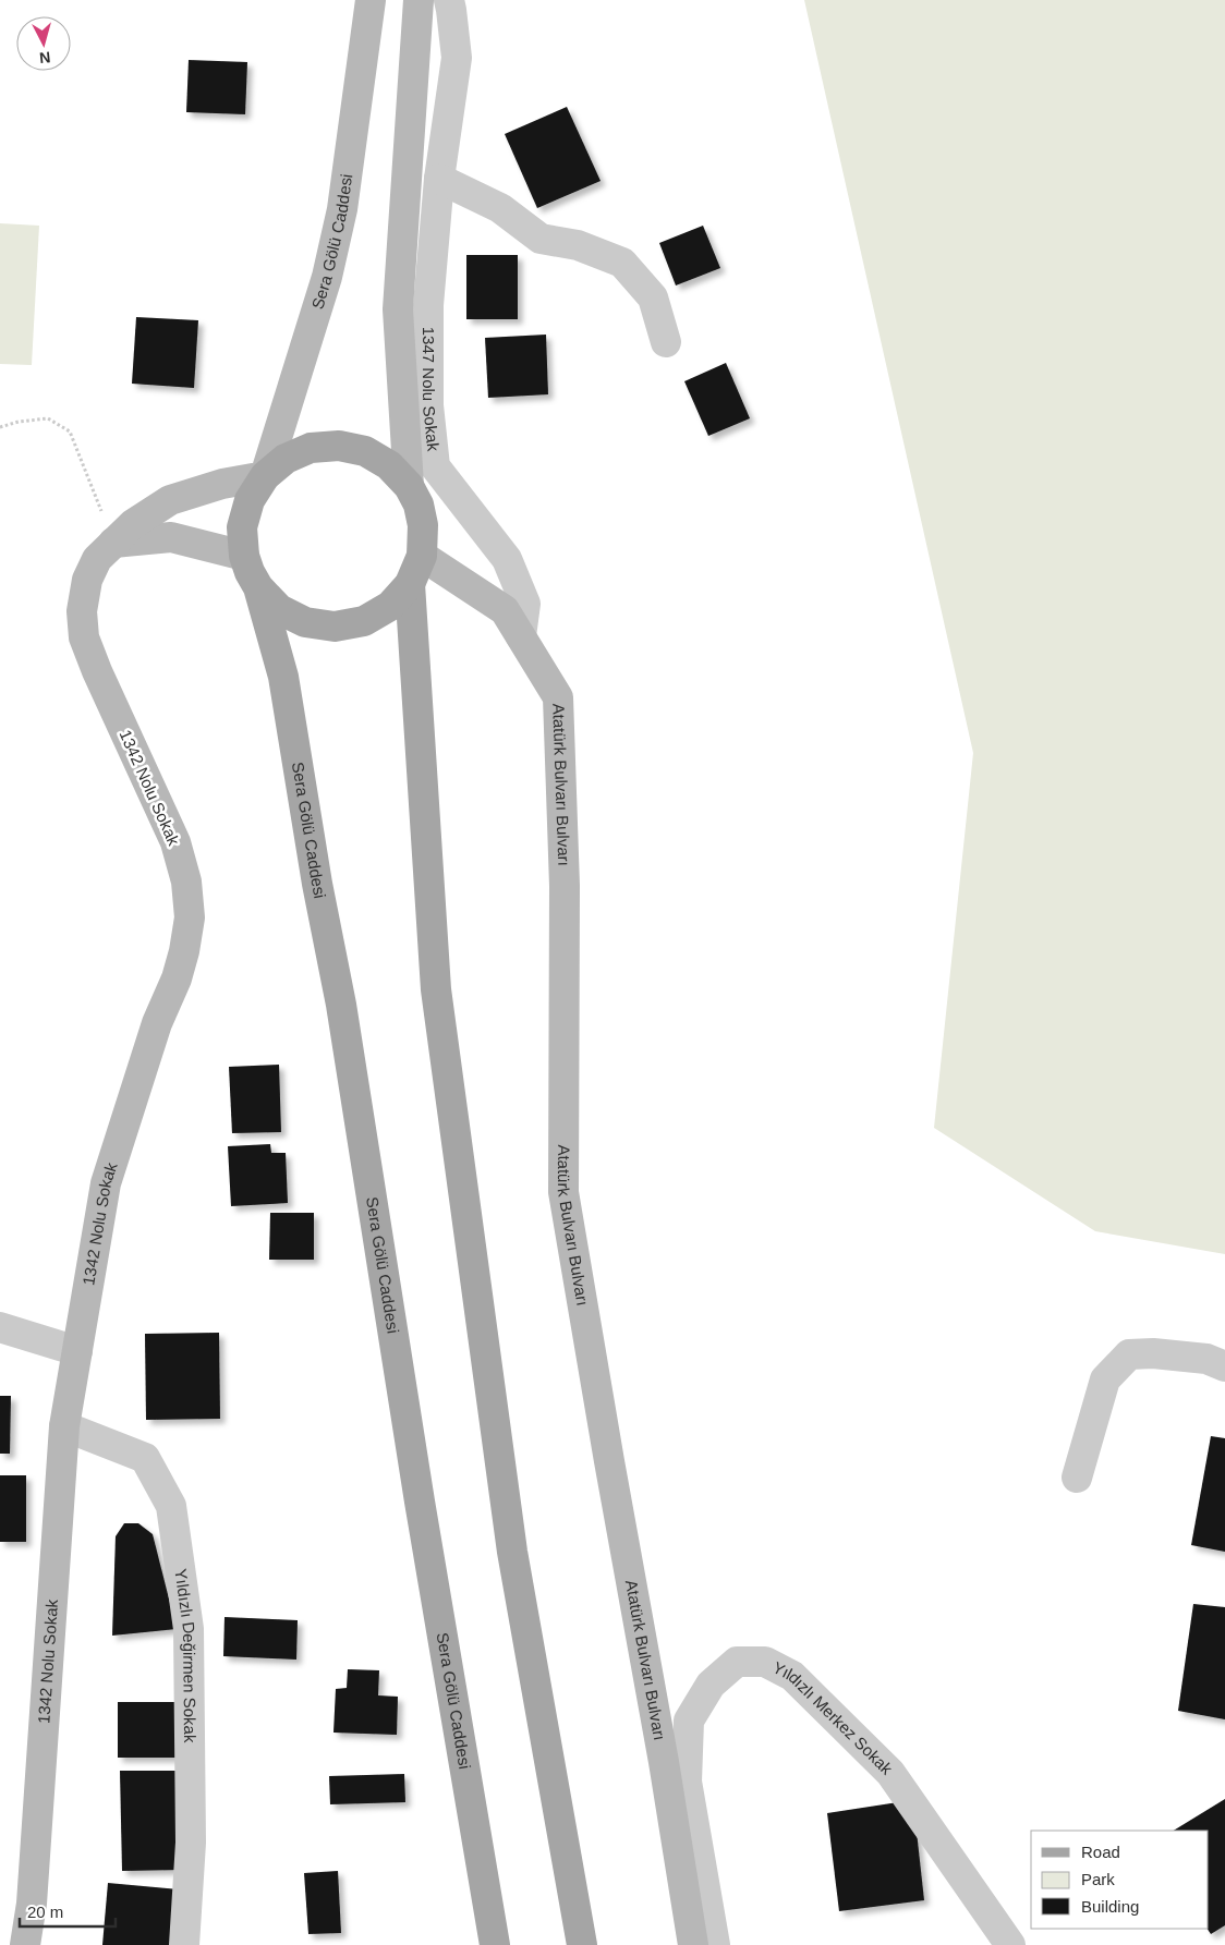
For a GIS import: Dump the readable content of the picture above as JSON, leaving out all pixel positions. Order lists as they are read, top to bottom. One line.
{"streets":{"main road":["Sera Gölü Caddesi"],"street":["1347 Nolu Sokak","Atatürk Bulvarı Bulvarı","1342 Nolu Sokak","Yıldızlı Değirmen Sokak","Yıldızlı Merkez Sokak"]},"crossings":[["Sera Gölü Caddesi","Atatürk Bulvarı Bulvarı"],["Sera Gölü Caddesi","1342 Nolu Sokak"],["1347 Nolu Sokak","Atatürk Bulvarı Bulvarı"],["Atatürk Bulvarı Bulvarı","1342 Nolu Sokak"],["1342 Nolu Sokak","Yıldızlı Değirmen Sokak"]],"legend":["Road","Park","Building"],"scale_bar":"20 m","north":"bottom"}
